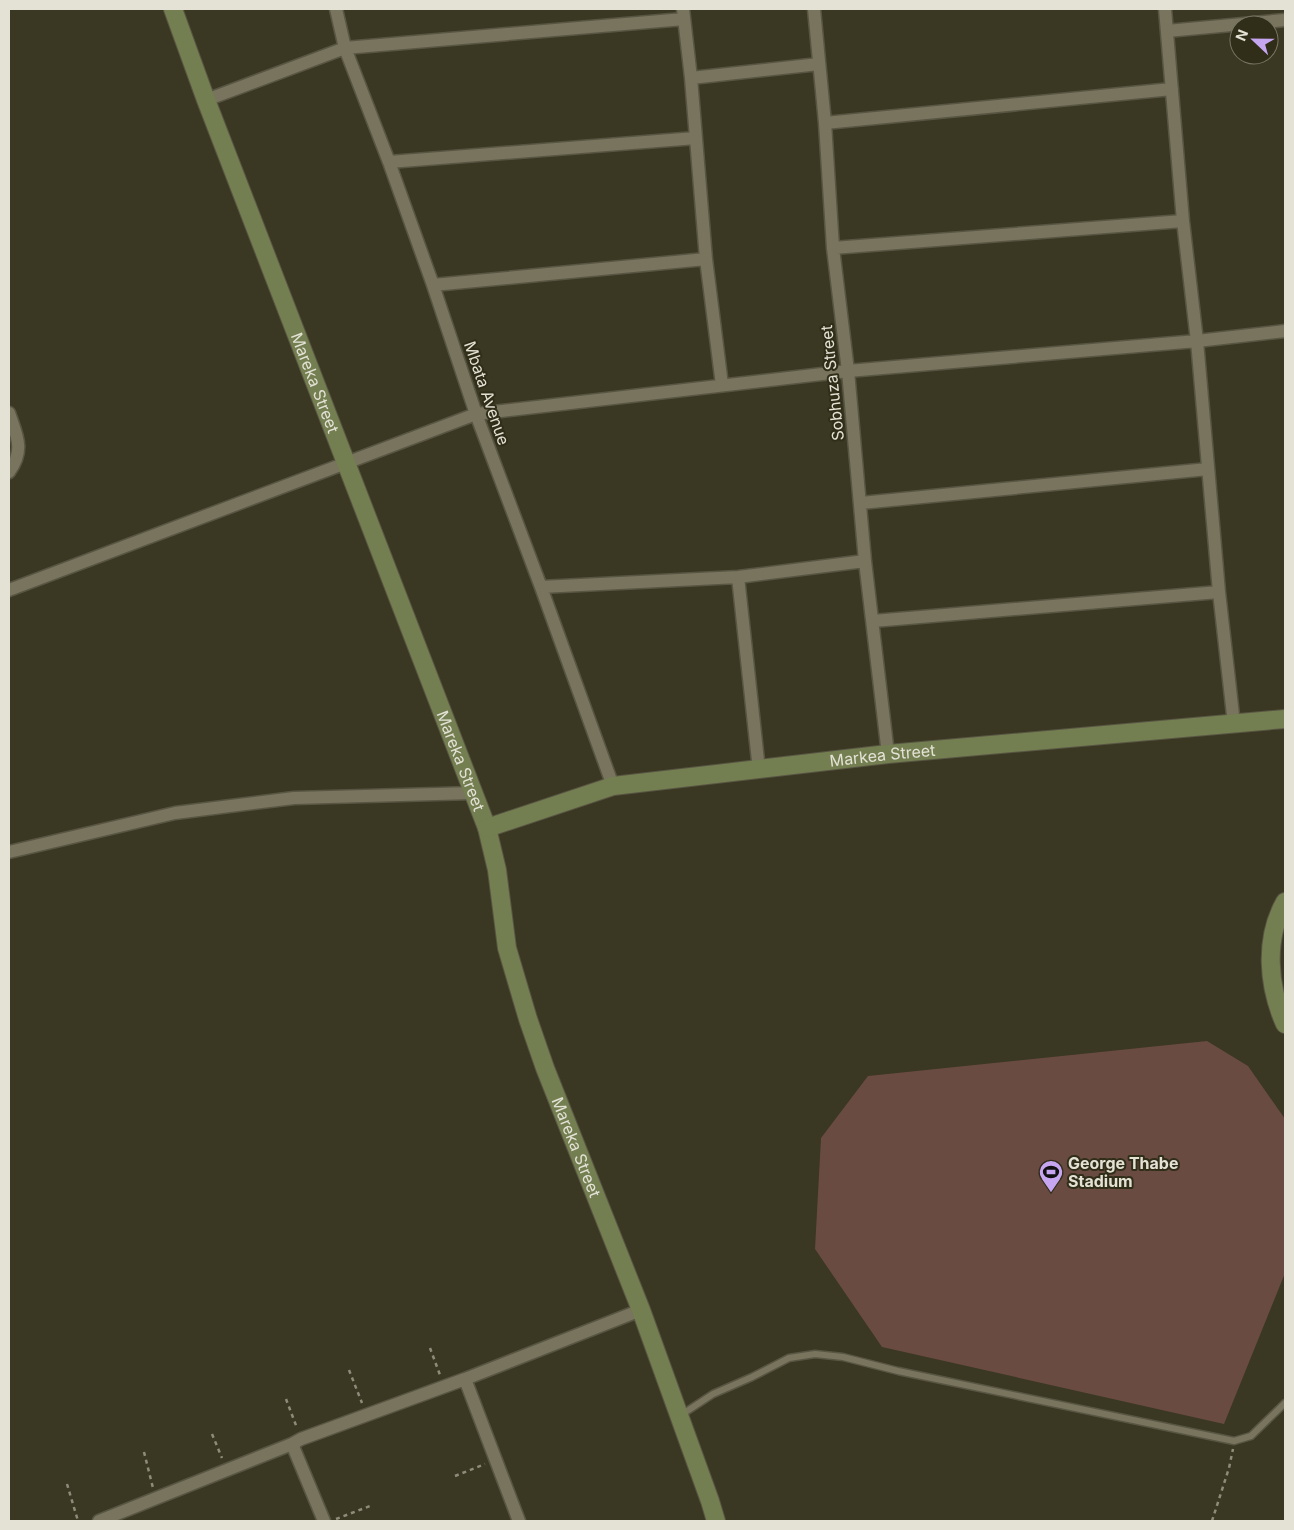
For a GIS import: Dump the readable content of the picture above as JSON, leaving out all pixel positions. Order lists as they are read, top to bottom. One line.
{"streets":{"main road":["Mareka Street","Markea Street"],"street":["Sobhuza Street","Mbata Avenue"]},"crossings":[["Mareka Street","Markea Street"],["Sobhuza Street","Markea Street"],["Mbata Avenue","Markea Street"]],"places":{"sports":["George Thabe Stadium"]},"north":"left"}
